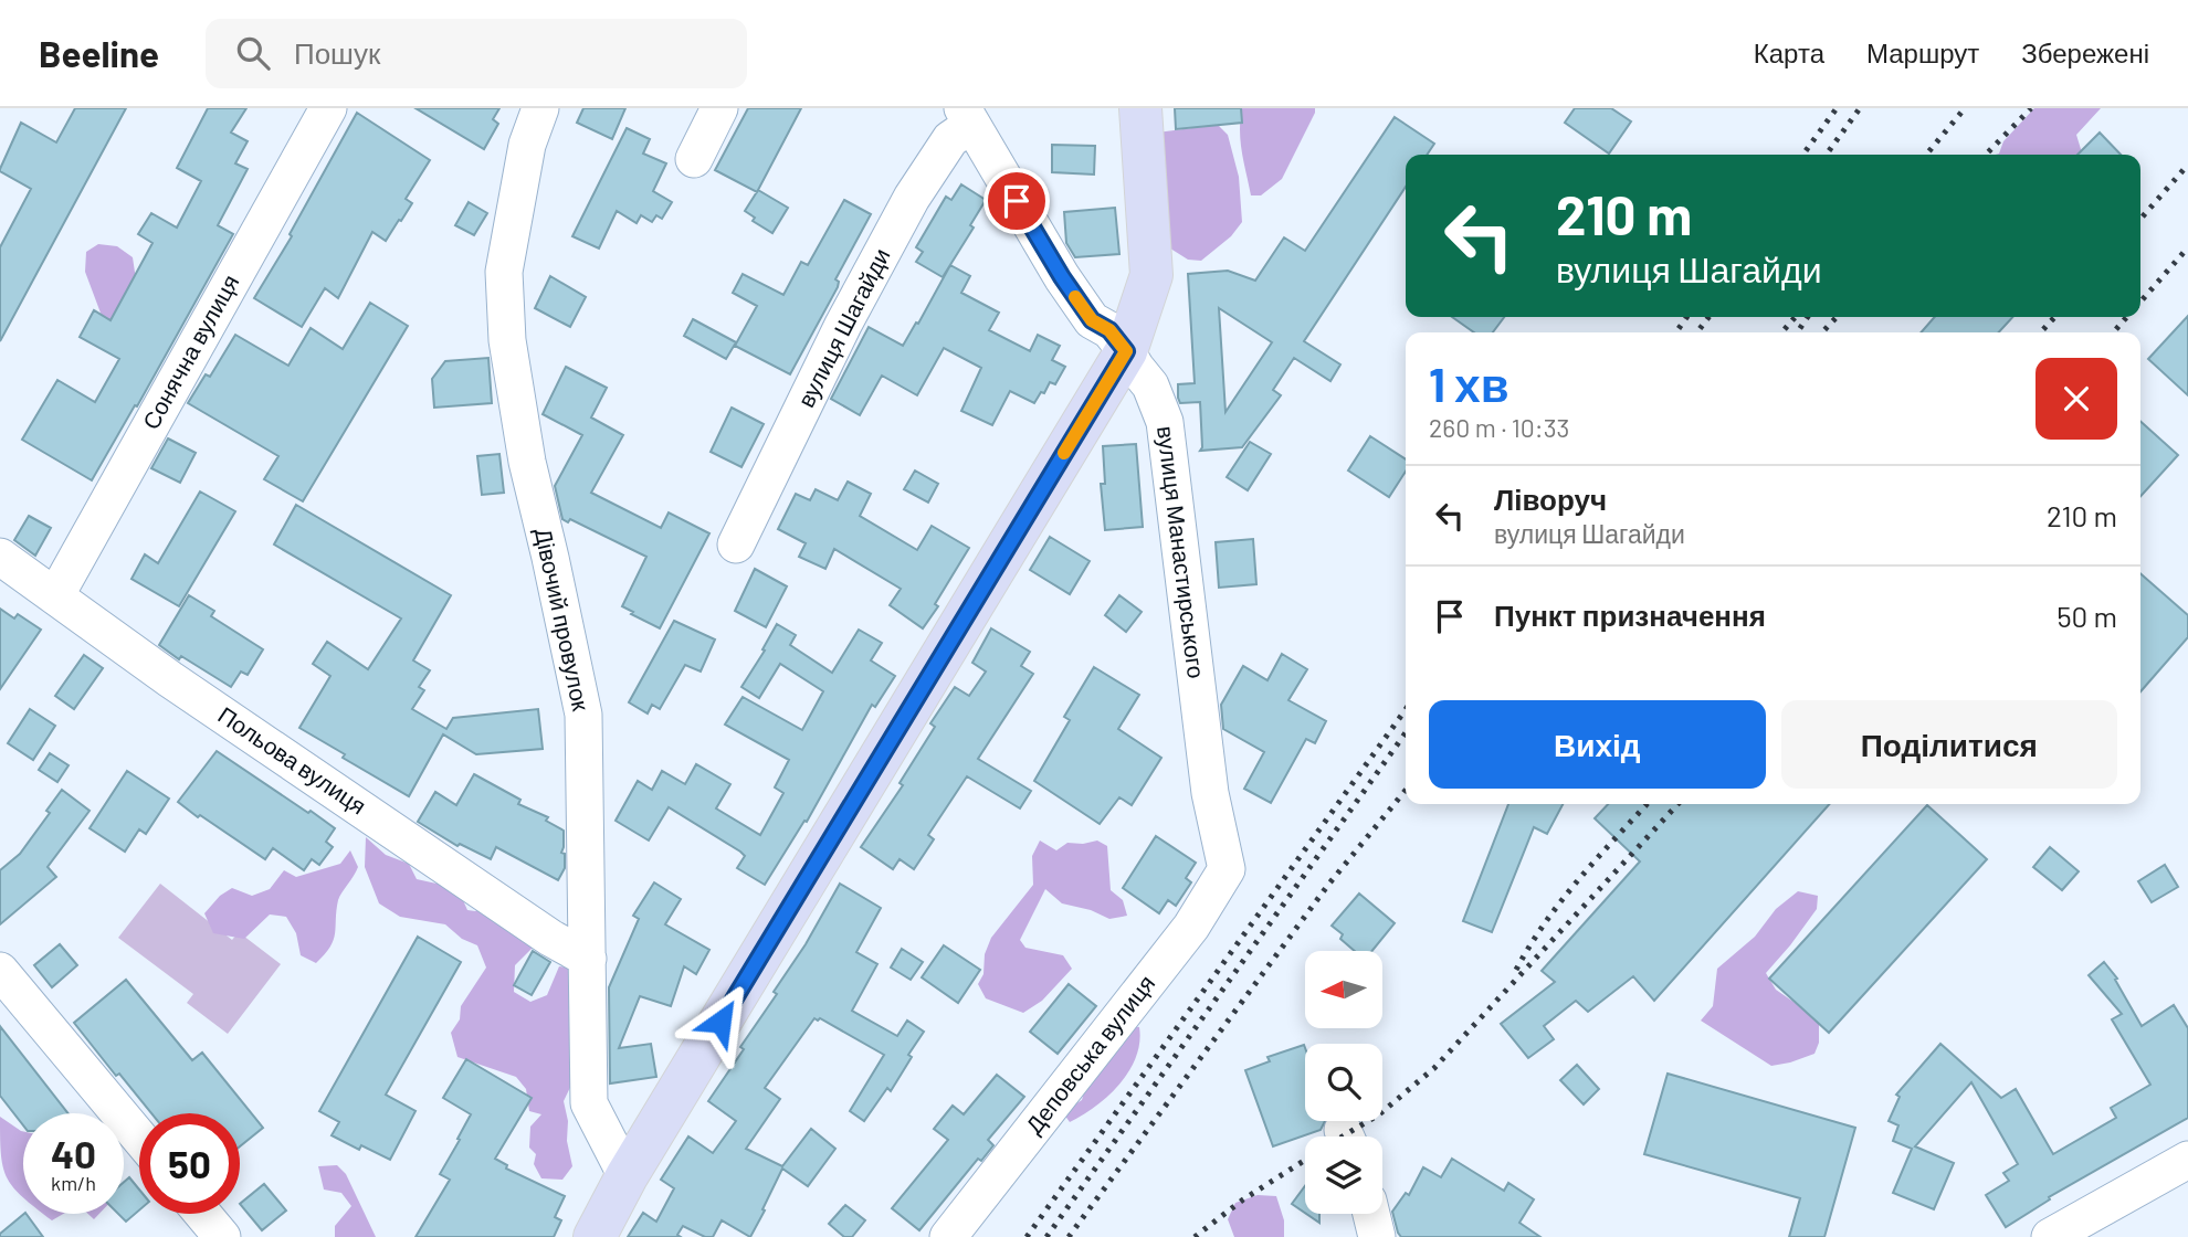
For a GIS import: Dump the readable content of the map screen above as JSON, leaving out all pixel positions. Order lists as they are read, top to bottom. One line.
{"streets":{"street":["вулиця Шагайди","Сонячна вулиця","вулиця Манастирського","Дівочий провулок","Польова вулиця","Деповська вулиця"]},"crossings":[["вулиця Шагайди","вулиця Манастирського"],["Сонячна вулиця","Польова вулиця"],["вулиця Манастирського","Деповська вулиця"],["Дівочий провулок","Польова вулиця"]],"north":"left","page":{"header":"Beeline","search":"Пошук","nav":["Карта","Маршрут","Збережені"],"turn":["210 m","вулиця Шагайди"],"heading":["1 хв","260 m · 10:33"],"list":[{"name":"Ліворуч","note":"вулиця Шагайди","value":"210 m"},{"name":"Пункт призначення","value":"50 m"}],"buttons":["Вихід","Поділитися"],"speed":"40 km/h","limit":"50"}}
